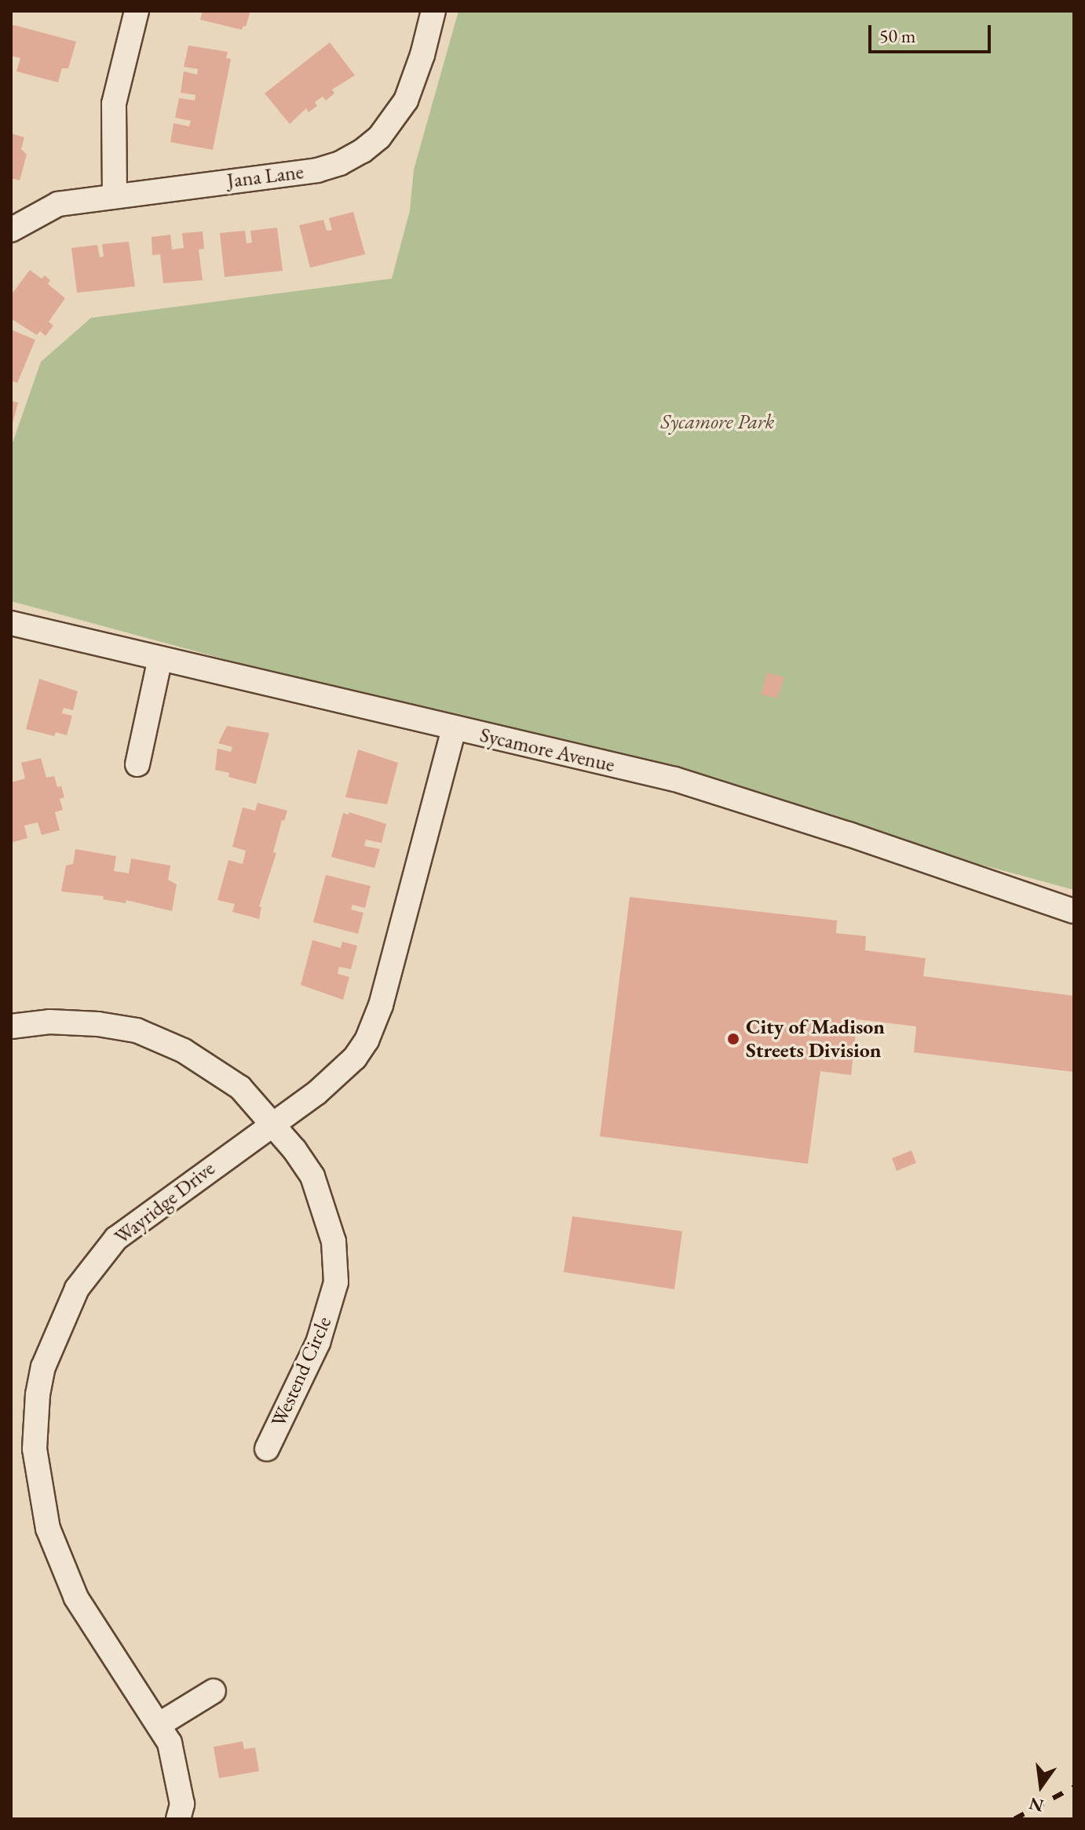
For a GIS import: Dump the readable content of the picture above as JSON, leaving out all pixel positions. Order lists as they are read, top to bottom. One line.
{"streets":{"street":["Jana Lane","Sycamore Avenue","Wayridge Drive","Westend Circle"]},"crossings":[["Sycamore Avenue","Wayridge Drive"],["Wayridge Drive","Westend Circle"]],"parks":["Sycamore Park"],"places":["City of Madison Streets Division"],"scale_bar":"50 m","north":"bottom"}
